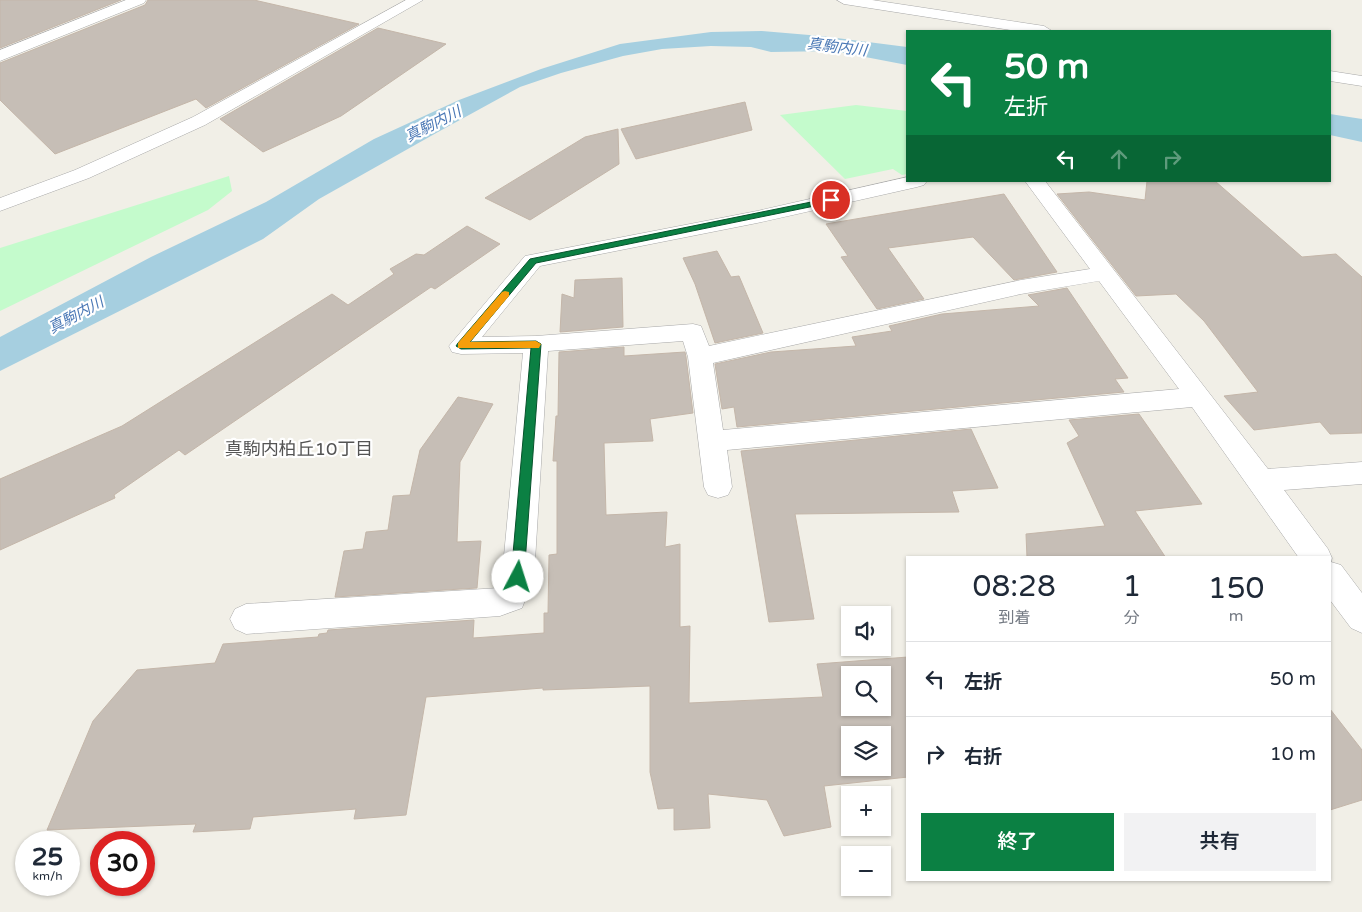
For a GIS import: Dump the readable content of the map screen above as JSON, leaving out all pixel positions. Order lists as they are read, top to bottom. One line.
{"districts":["真駒内柏丘10丁目"],"water":["真駒内川"],"page":{"turn":["50 m","左折"],"eta":["08:28","到着","1","分","150","m"],"map_buttons":["+","−"],"list":[{"name":"左折","value":"50 m"},{"name":"右折","value":"10 m"}],"buttons":["終了","共有"],"speed":"25 km/h","limit":"30"}}
